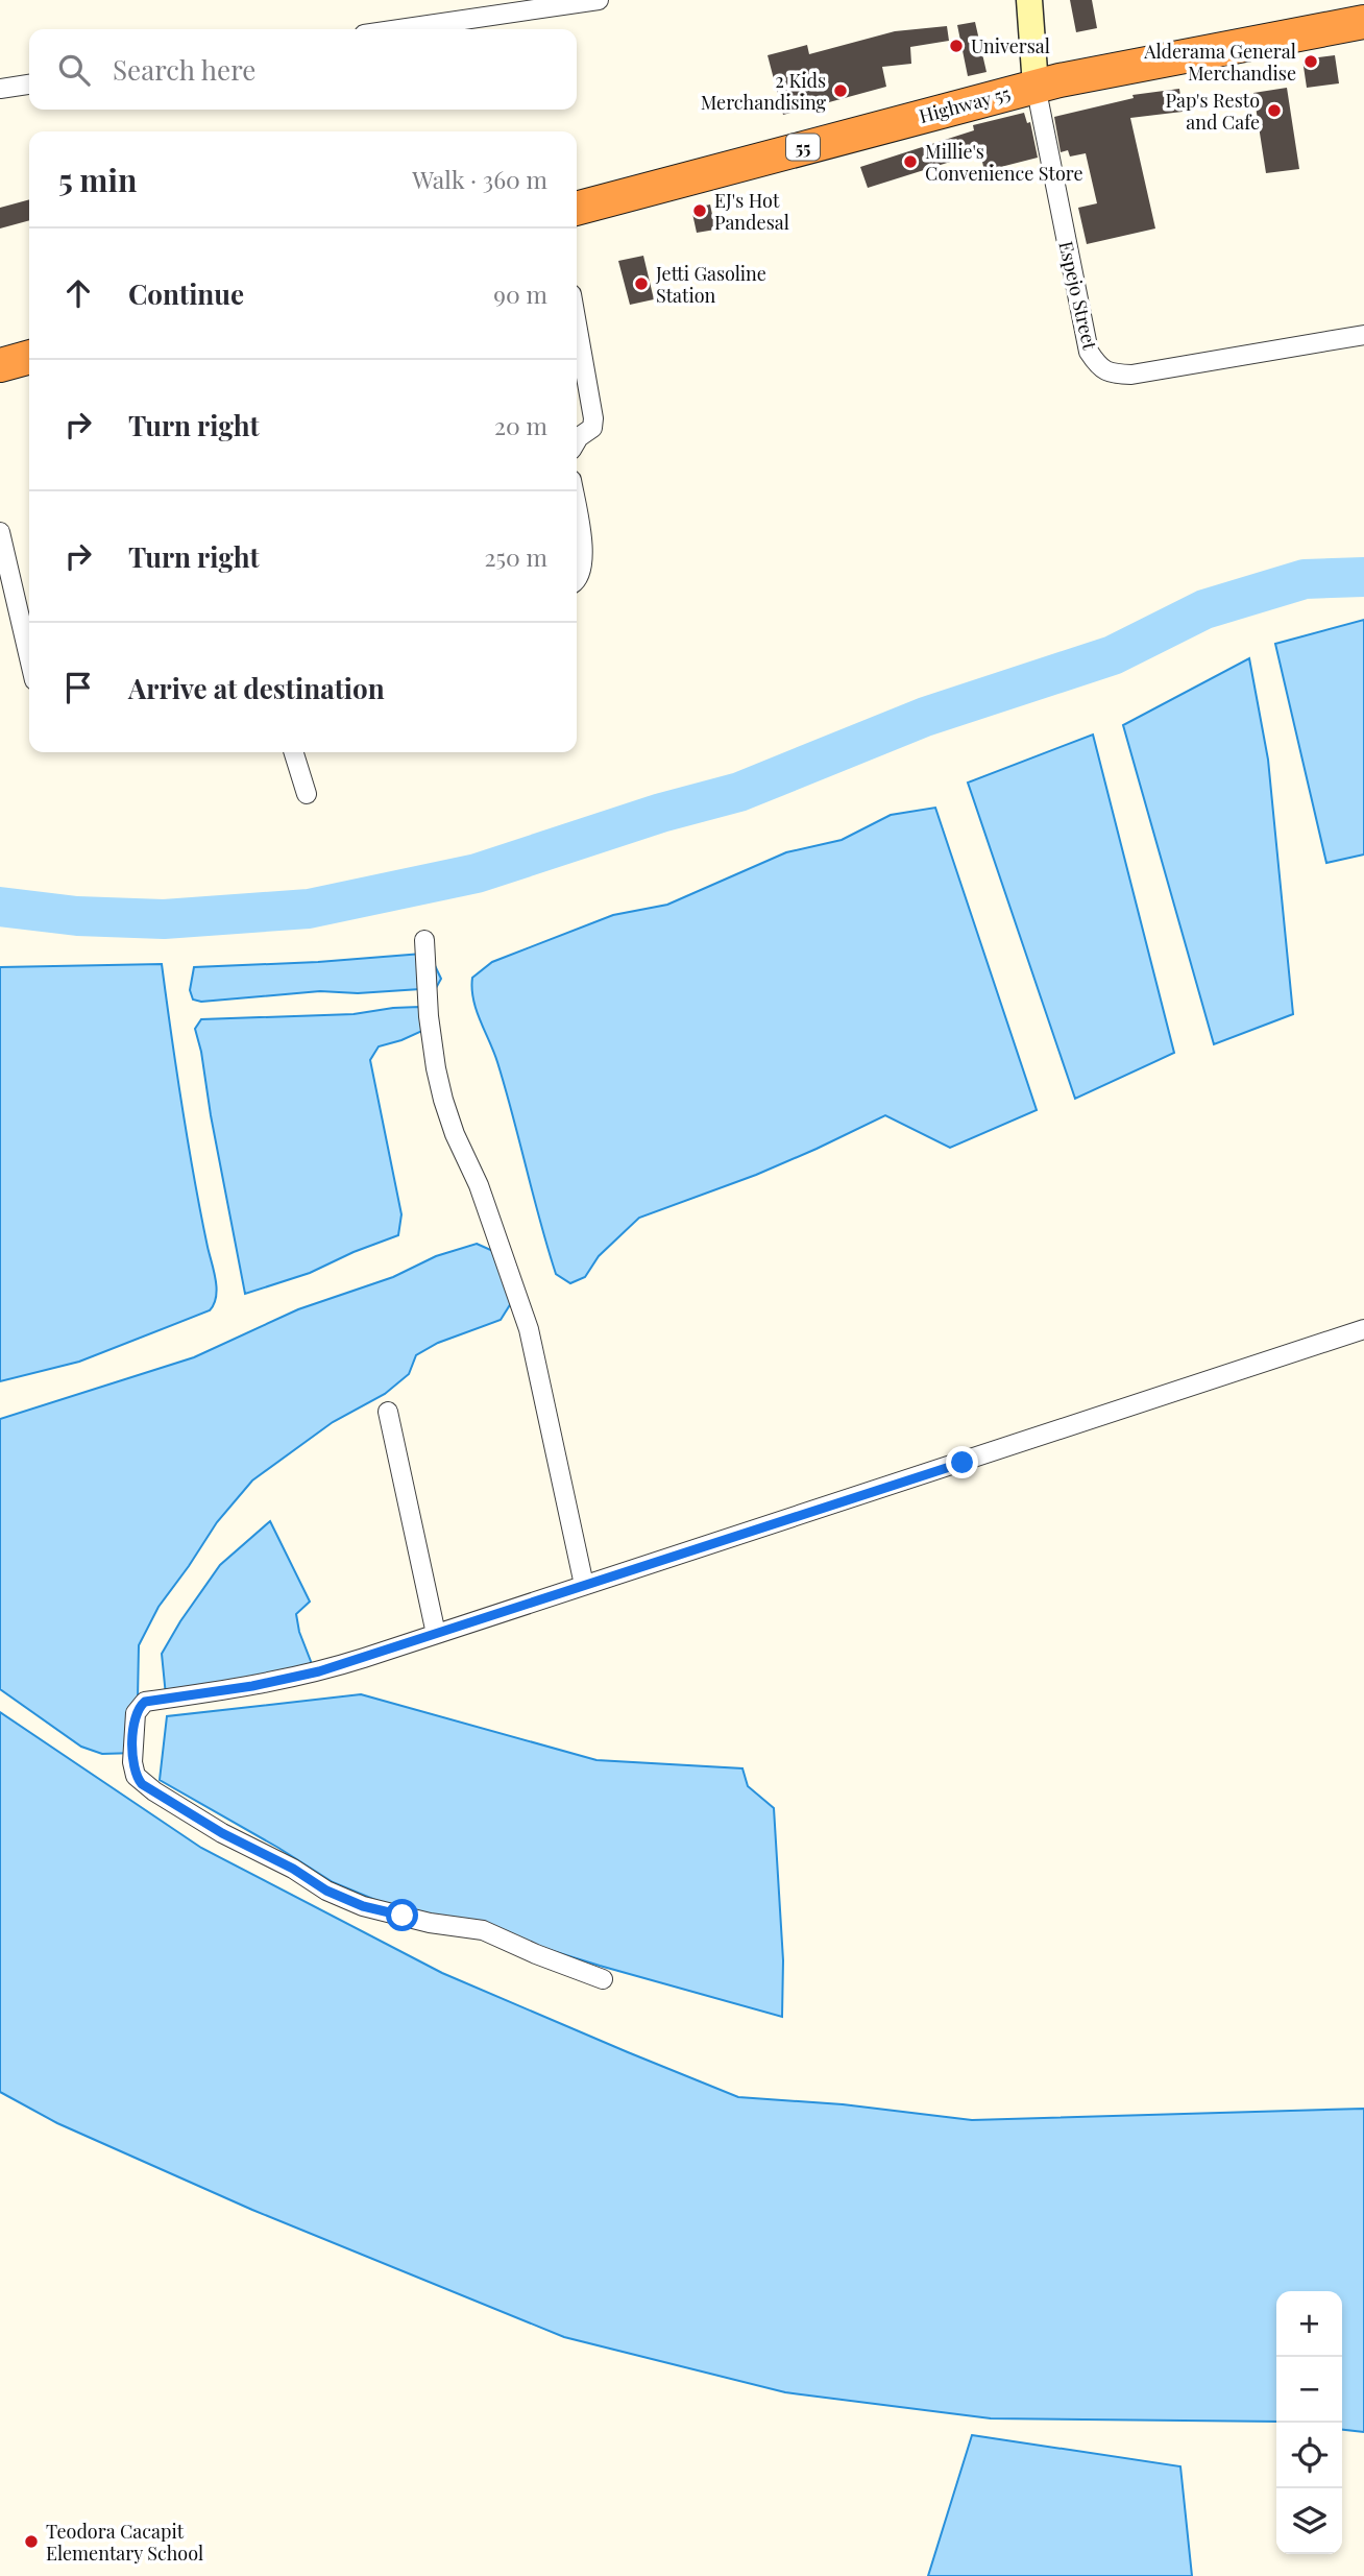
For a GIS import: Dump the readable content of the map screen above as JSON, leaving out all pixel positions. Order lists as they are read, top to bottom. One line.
{"streets":{"highway":["Highway 55","55"],"street":["Espejo Street"]},"crossings":[["Highway 55","Espejo Street"]],"places":["Universal","Alderama General Merchandise","2 Kids Merchandising","Pap's Resto and Cafe","Millie's Convenience Store","EJ's Hot Pandesal","Jetti Gasoline Station","Teodora Cacapit Elementary School"],"page":{"search":"Search here","heading":["5 min","Walk · 360 m"],"list":[["Continue","90 m"],["Turn right","20 m"],["Turn right","250 m"],"Arrive at destination"],"map_buttons":["+","−"]}}
